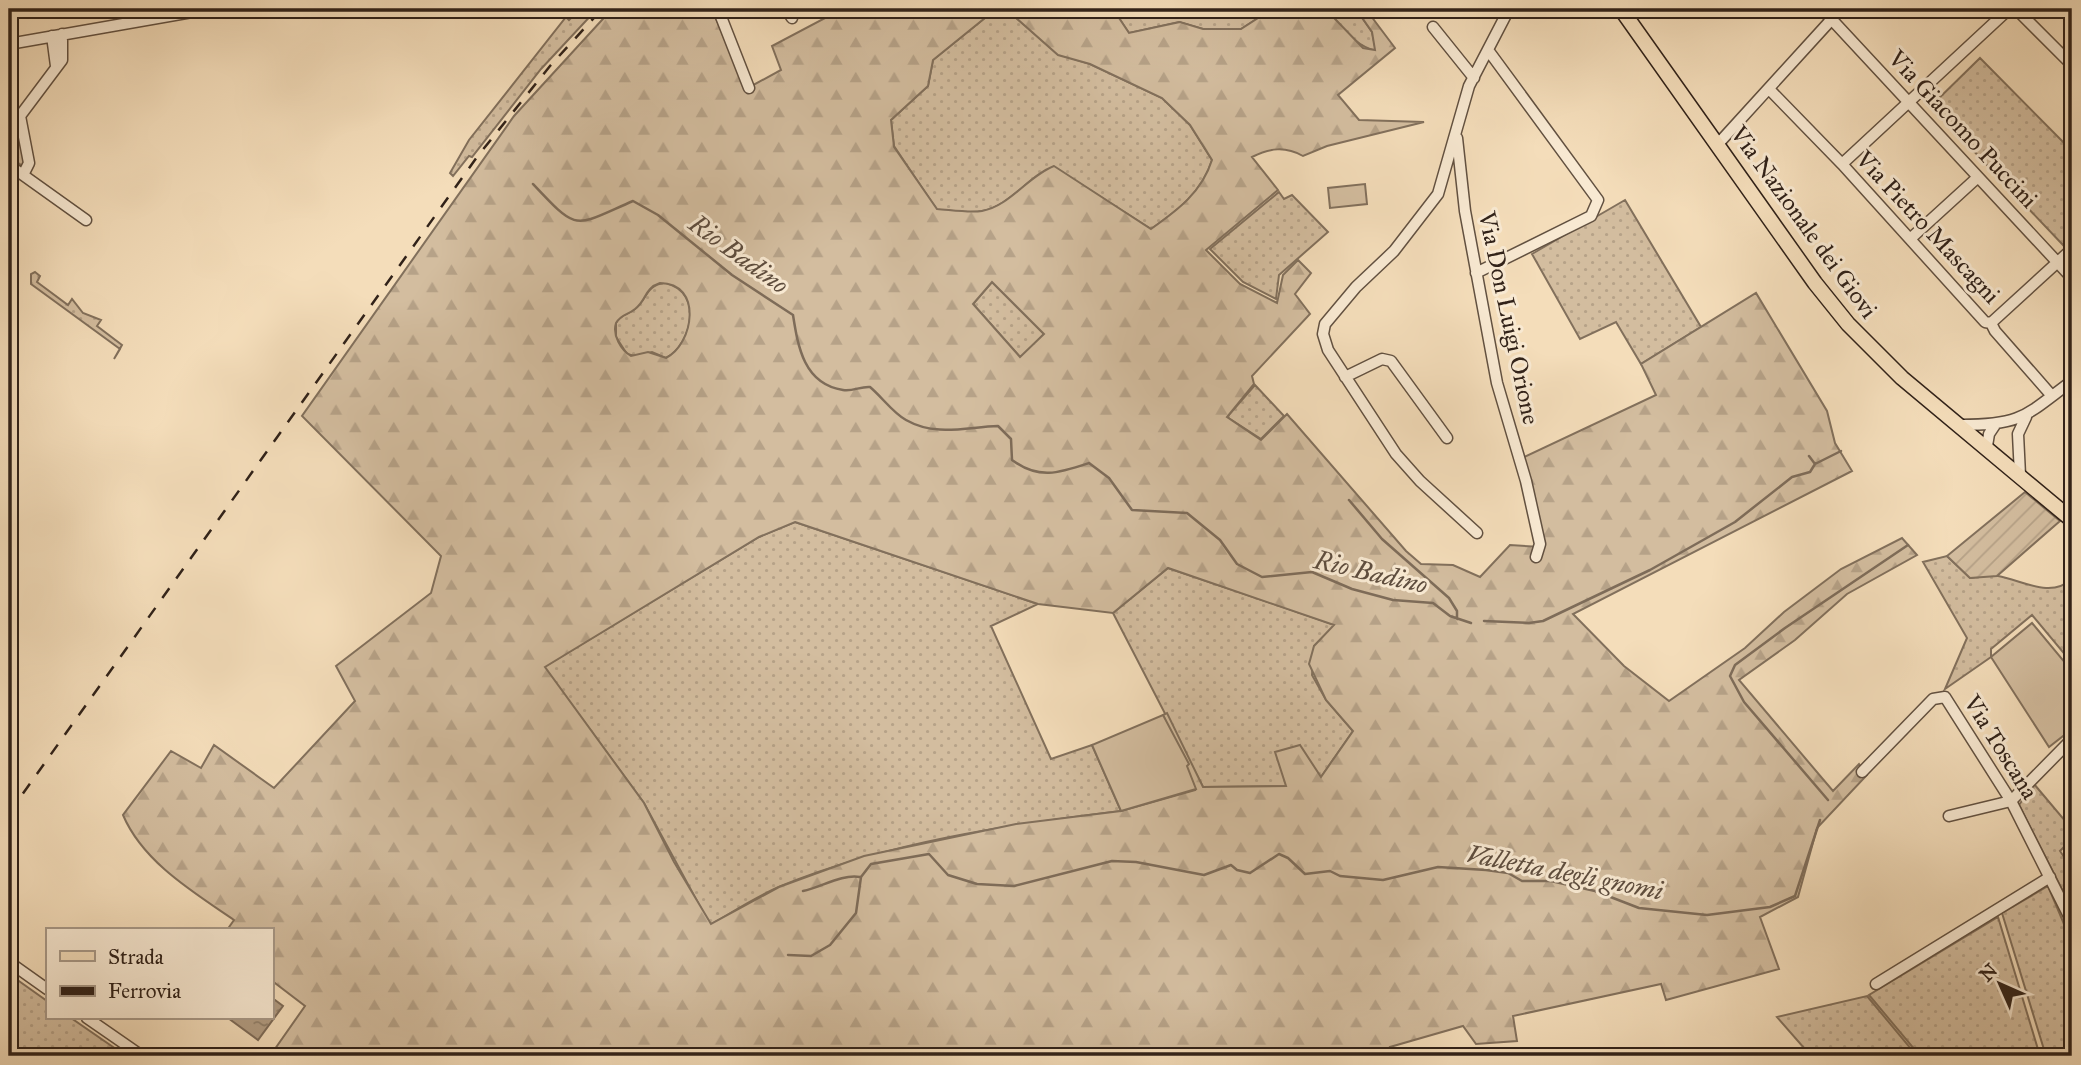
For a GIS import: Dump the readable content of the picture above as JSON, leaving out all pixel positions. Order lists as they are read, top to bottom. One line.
{"streets":{"main road":["Via Nazionale dei Giovi"],"street":["Via Giacomo Puccini","Via Pietro Mascagni","Via Don Luigi Orione","Via Toscana"]},"water":["Rio Badino","Valletta degli gnomi"],"legend":["Strada","Ferrovia"],"north":"top left"}
